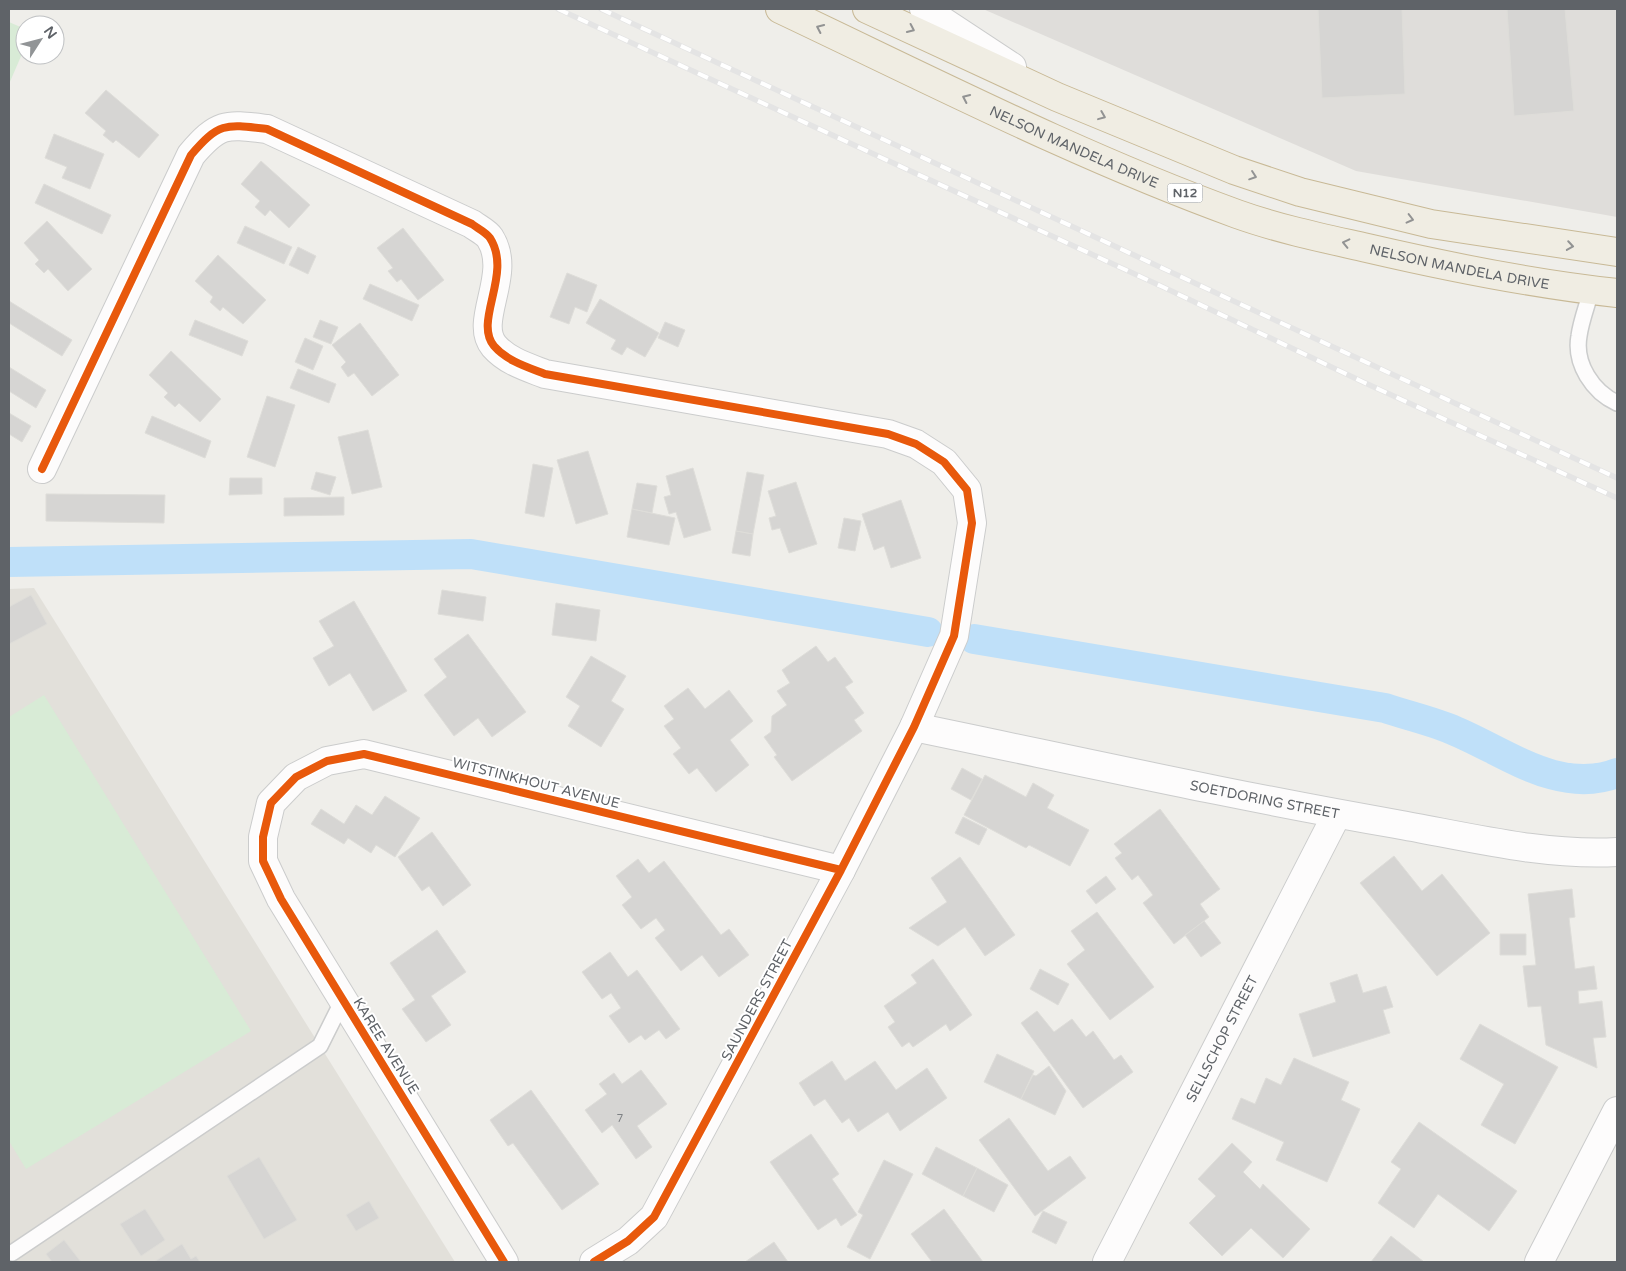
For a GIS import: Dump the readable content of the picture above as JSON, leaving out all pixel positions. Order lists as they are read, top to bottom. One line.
{"streets":{"highway":["NELSON MANDELA DRIVE","N12"],"street":["WITSTINKHOUT AVENUE","SOETDORING STREET","SAUNDERS STREET","SELLSCHOP STREET","KAREE AVENUE"]},"crossings":[["WITSTINKHOUT AVENUE","SAUNDERS STREET"],["WITSTINKHOUT AVENUE","KAREE AVENUE"],["SOETDORING STREET","SAUNDERS STREET"],["SOETDORING STREET","SELLSCHOP STREET"]],"house_numbers":["7"],"north":"top right"}
